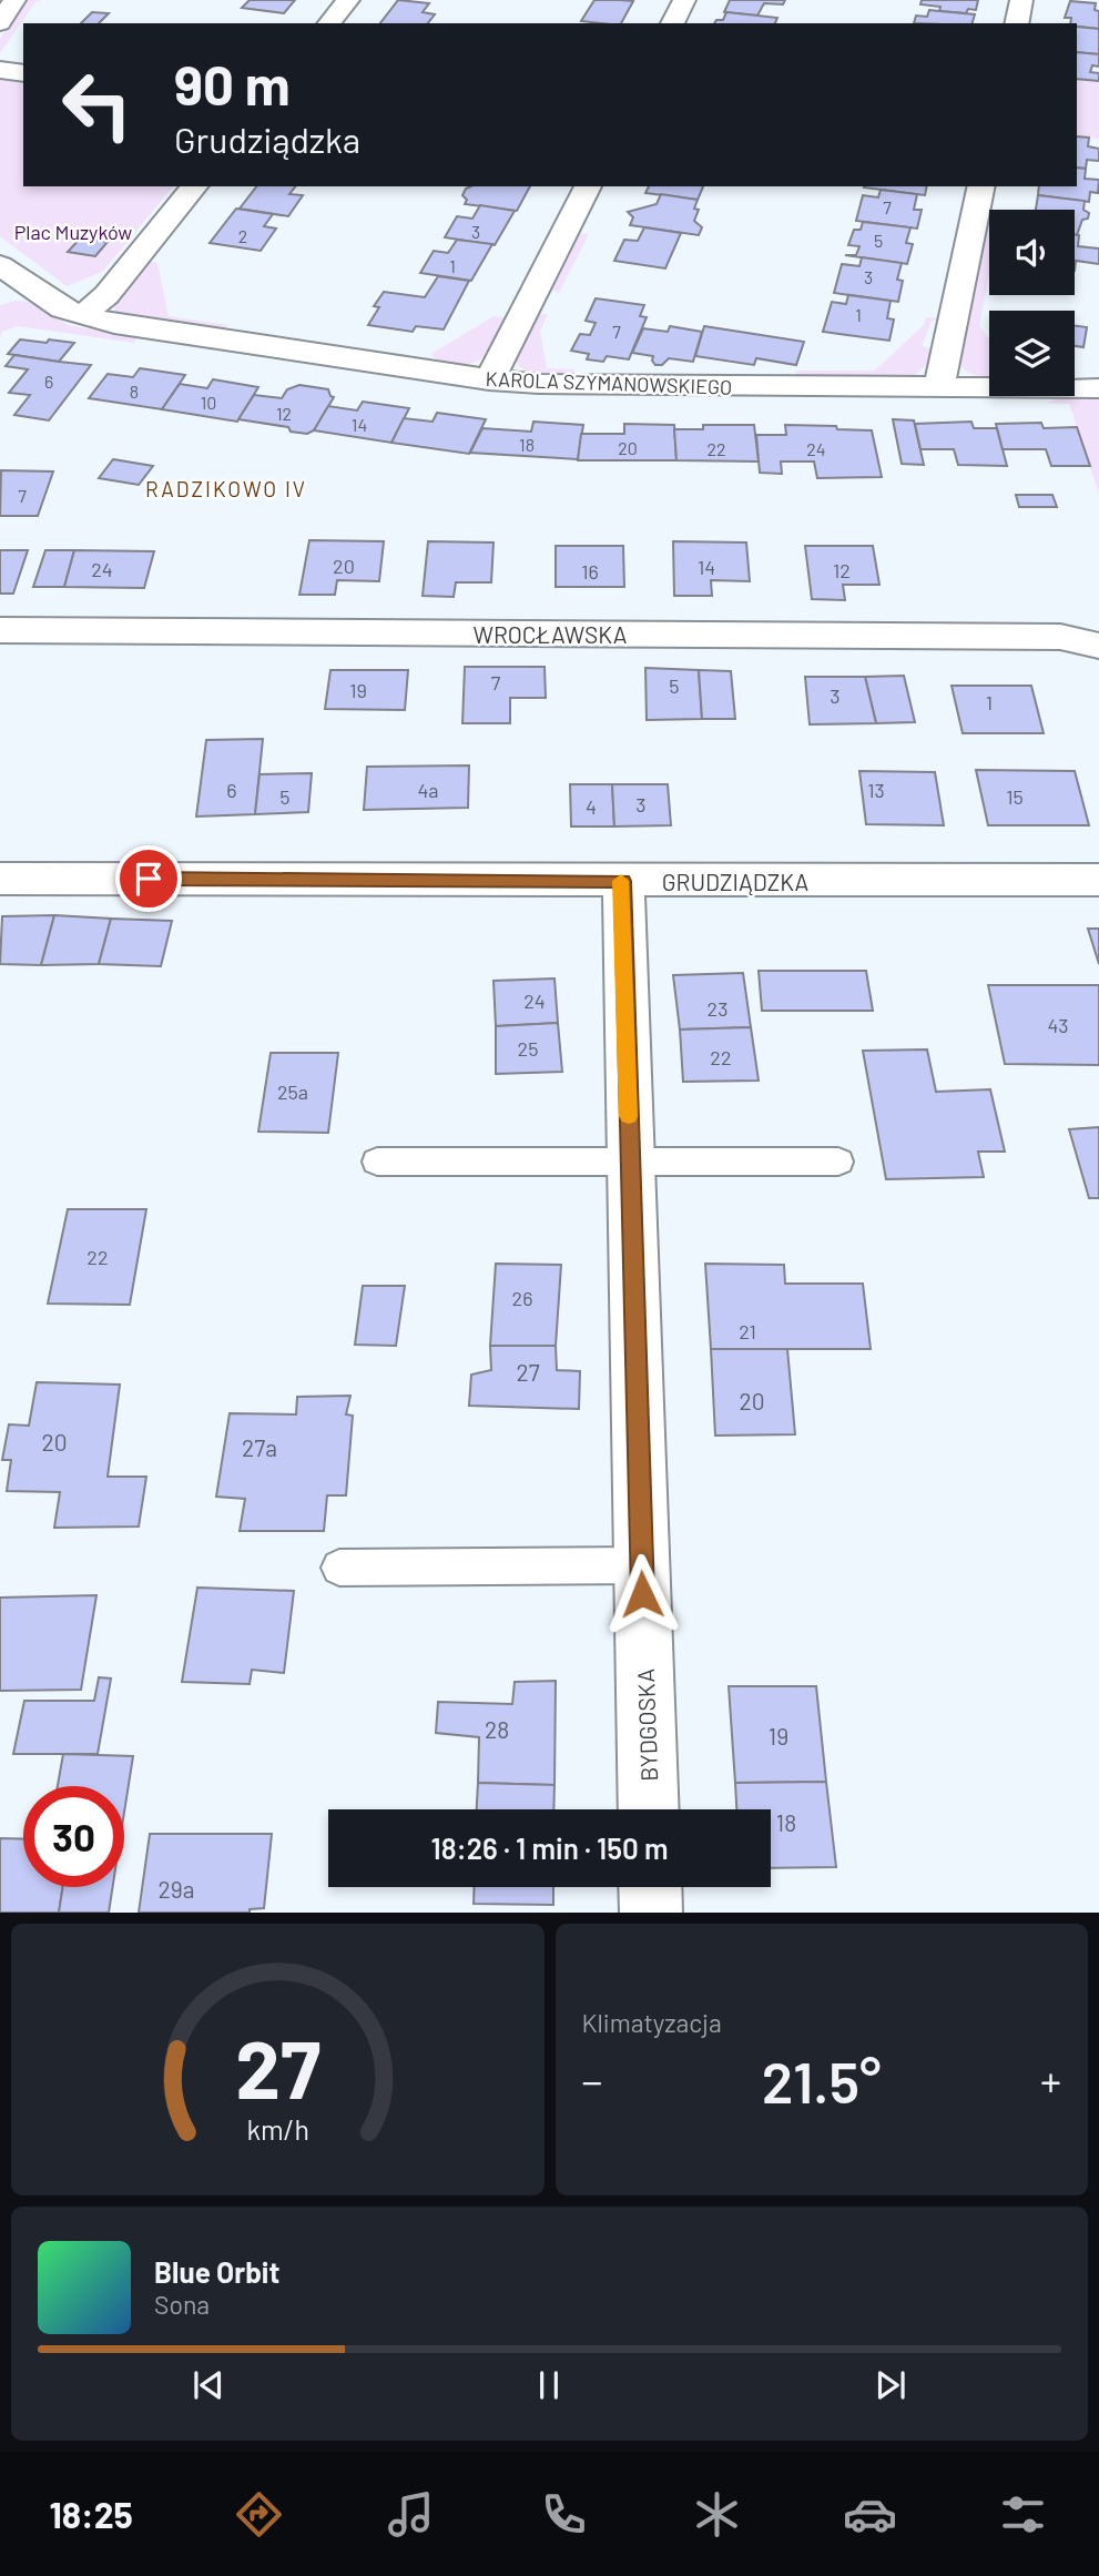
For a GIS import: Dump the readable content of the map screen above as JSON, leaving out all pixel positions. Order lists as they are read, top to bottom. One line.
{"streets":{"street":["KAROLA SZYMANOWSKIEGO","WROCŁAWSKA","GRUDZIĄDZKA","BYDGOSKA"]},"crossings":[["GRUDZIĄDZKA","BYDGOSKA"]],"districts":["RADZIKOWO IV"],"parks":["Plac Muzyków"],"house_numbers":["7","3","2","5","1","3","1","7","6","8","10","12","14","18","20","22","24","7","20","14","24","12","16","7","5","19","3","1","6","4a","13","5","15","3","4","24","23","43","25","22","25a","22","26","21","27","20","20","27a","28","19","18","29a"],"page":{"turn":["90 m","Grudziądzka"],"limit":"30","trip":"18:26 · 1 min · 150 m","tile":"Klimatyzacja","heat":["−","21.5°","+"],"song":["Blue Orbit","Sona"],"tabs":"18:25","gauge":["27","km/h"]}}
